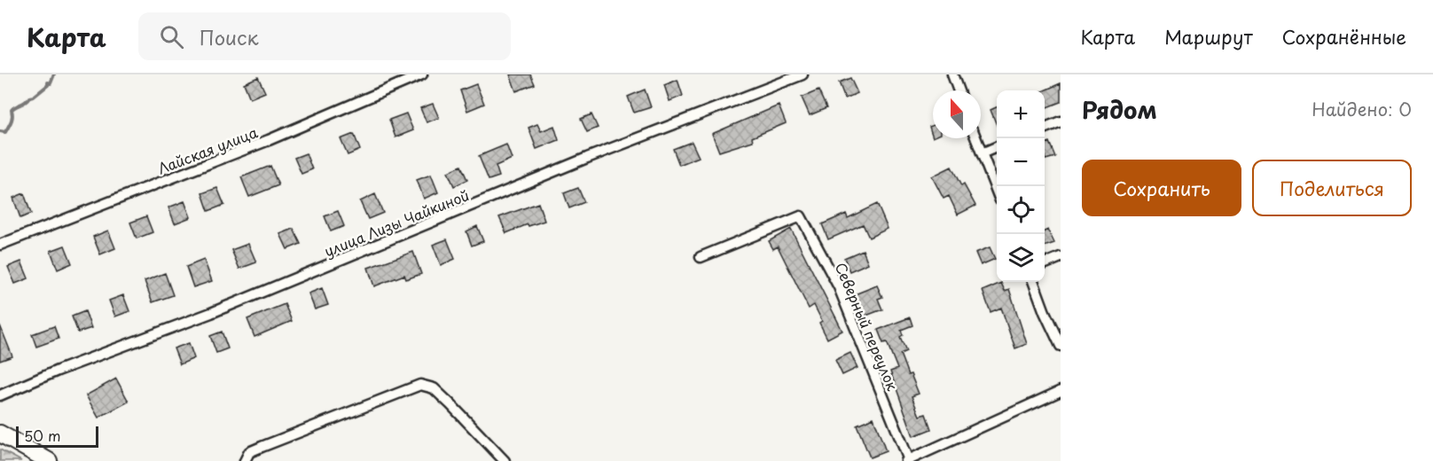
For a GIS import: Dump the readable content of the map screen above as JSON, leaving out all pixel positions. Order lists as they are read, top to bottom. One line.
{"streets":{"street":["Лайская улица","улица Лизы Чайкиной","Северный переулок"]},"scale_bar":"50 m","north":"top","page":{"header":"Карта","search":"Поиск","nav":["Карта","Маршрут","Сохранённые"],"heading":["Рядом","Найдено: 0"],"map_buttons":["+","−"],"buttons":["Сохранить","Поделиться"],"scale":"50 m"}}
